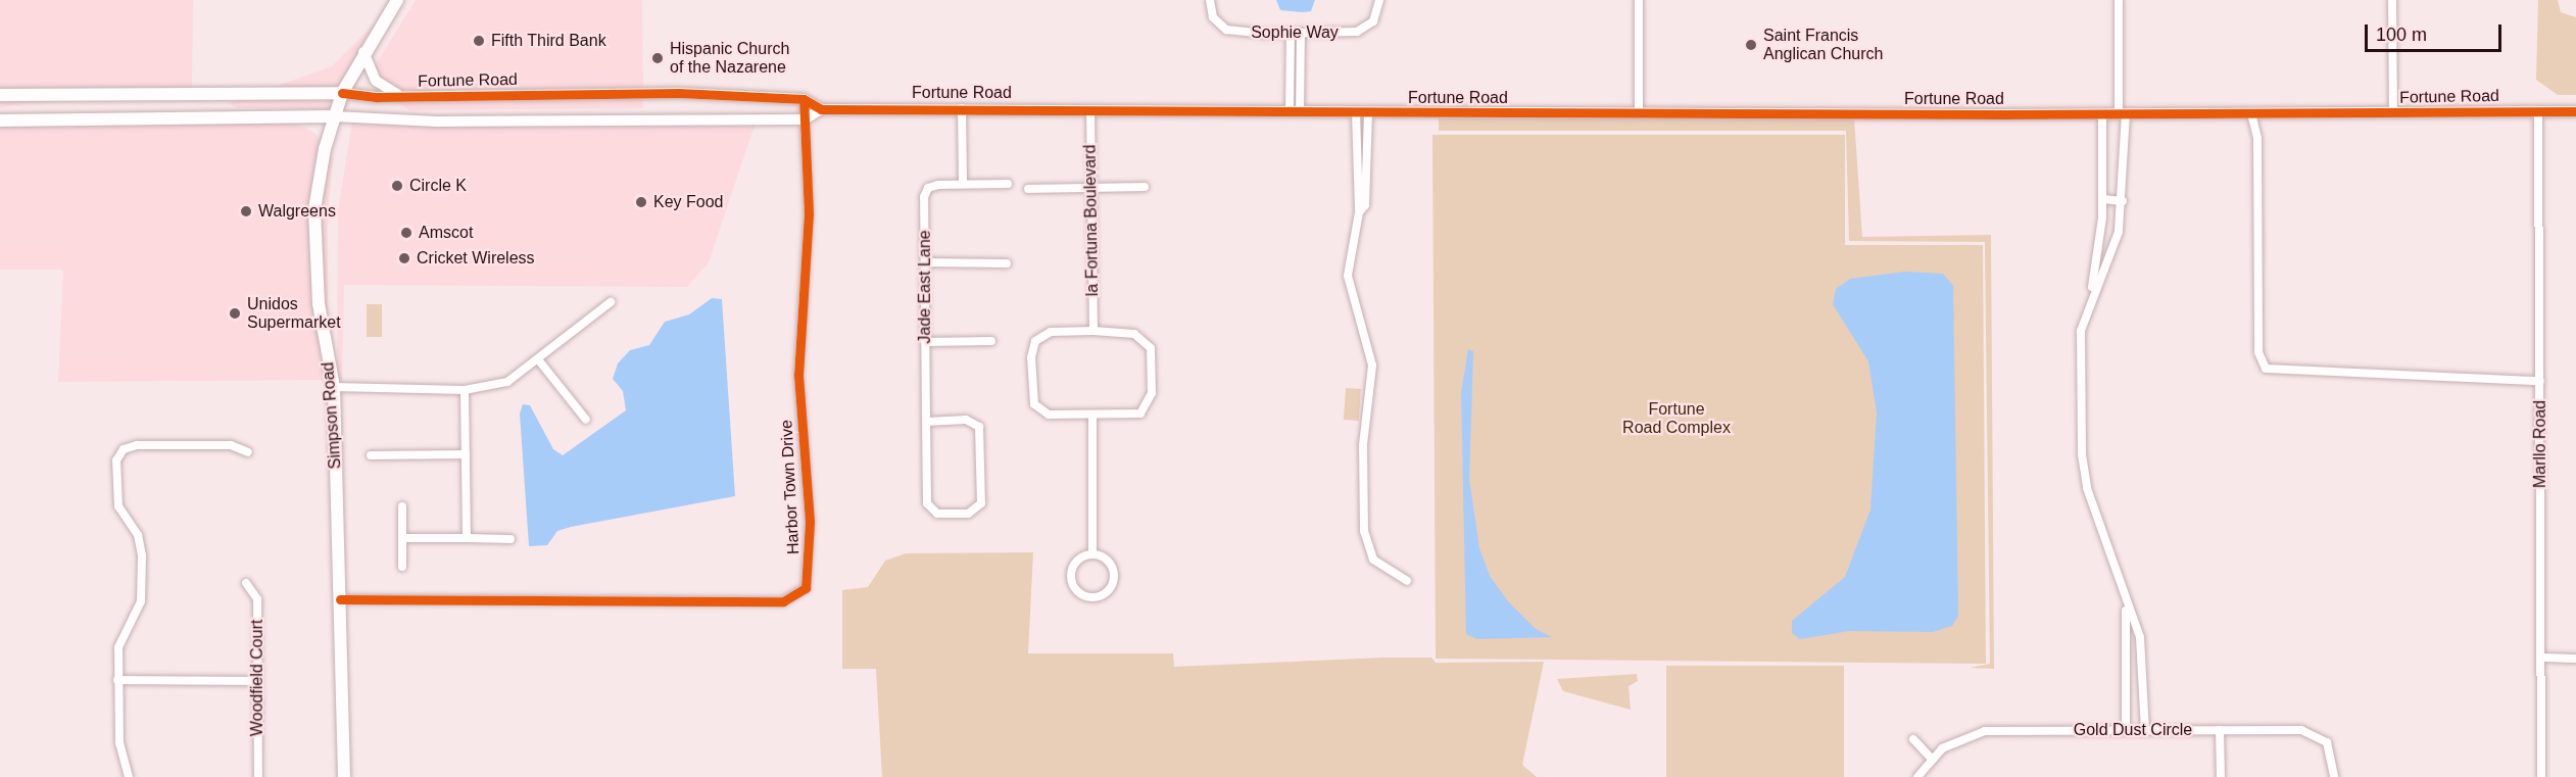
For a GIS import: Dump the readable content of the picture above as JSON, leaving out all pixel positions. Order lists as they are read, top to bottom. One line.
{"streets":{"main road":["Fortune Road","Simpson Road"],"street":["Sophie Way","la Fortuna Boulevard","Jade East Lane","Marllo Road","Harbor Town Drive","Woodfield Court","Gold Dust Circle"]},"crossings":[["Fortune Road","la Fortuna Boulevard"],["Fortune Road","Simpson Road"],["Fortune Road","Marllo Road"],["Fortune Road","Harbor Town Drive"],["Simpson Road","Harbor Town Drive"]],"parks":["Fortune Road Complex"],"places":["Fifth Third Bank","Saint Francis Anglican Church","Hispanic Church of the Nazarene","Circle K","Key Food","Walgreens","Amscot","Cricket Wireless","Unidos Supermarket"],"scale_bar":"100 m"}
